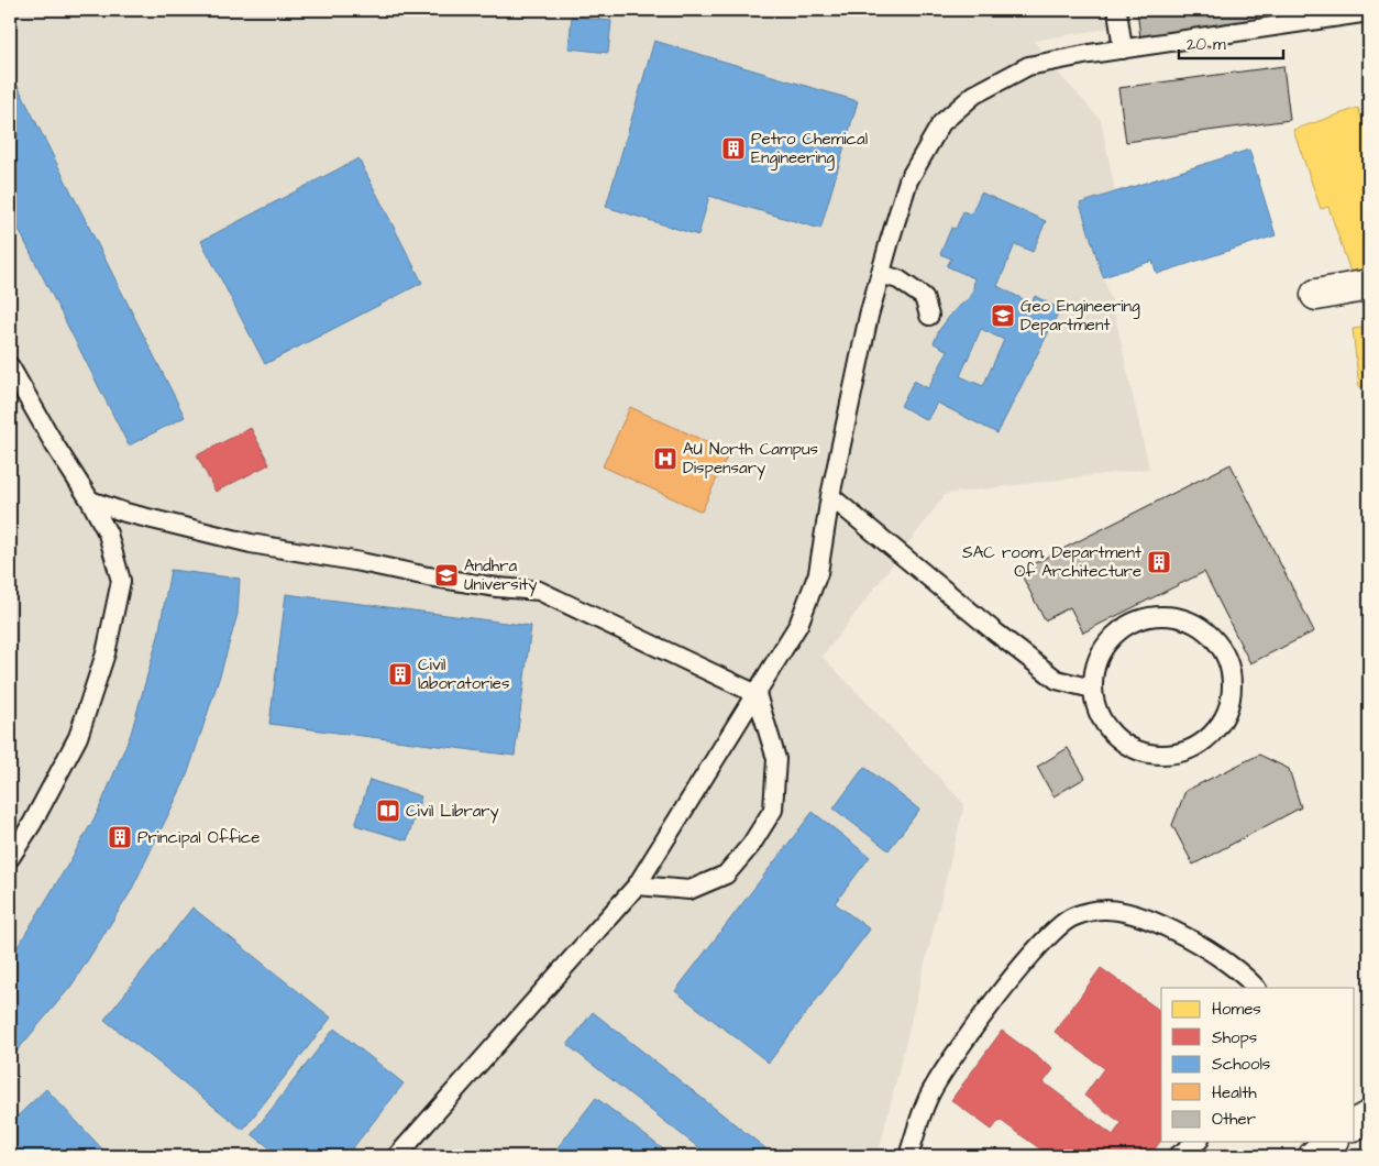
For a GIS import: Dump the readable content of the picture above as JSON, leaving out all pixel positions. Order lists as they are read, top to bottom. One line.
{"places":{"building":["Petro Chemical Engineering","SAC room, Department Of Architecture","Civil laboratories","Principal Office"],"school or university":["Geo Engineering Department","Andhra University"],"hospital":["AU North Campus Dispensary"],"library":["Civil Library"]},"legend":["Homes","Shops","Schools","Health","Other"],"scale_bar":"20 m"}
